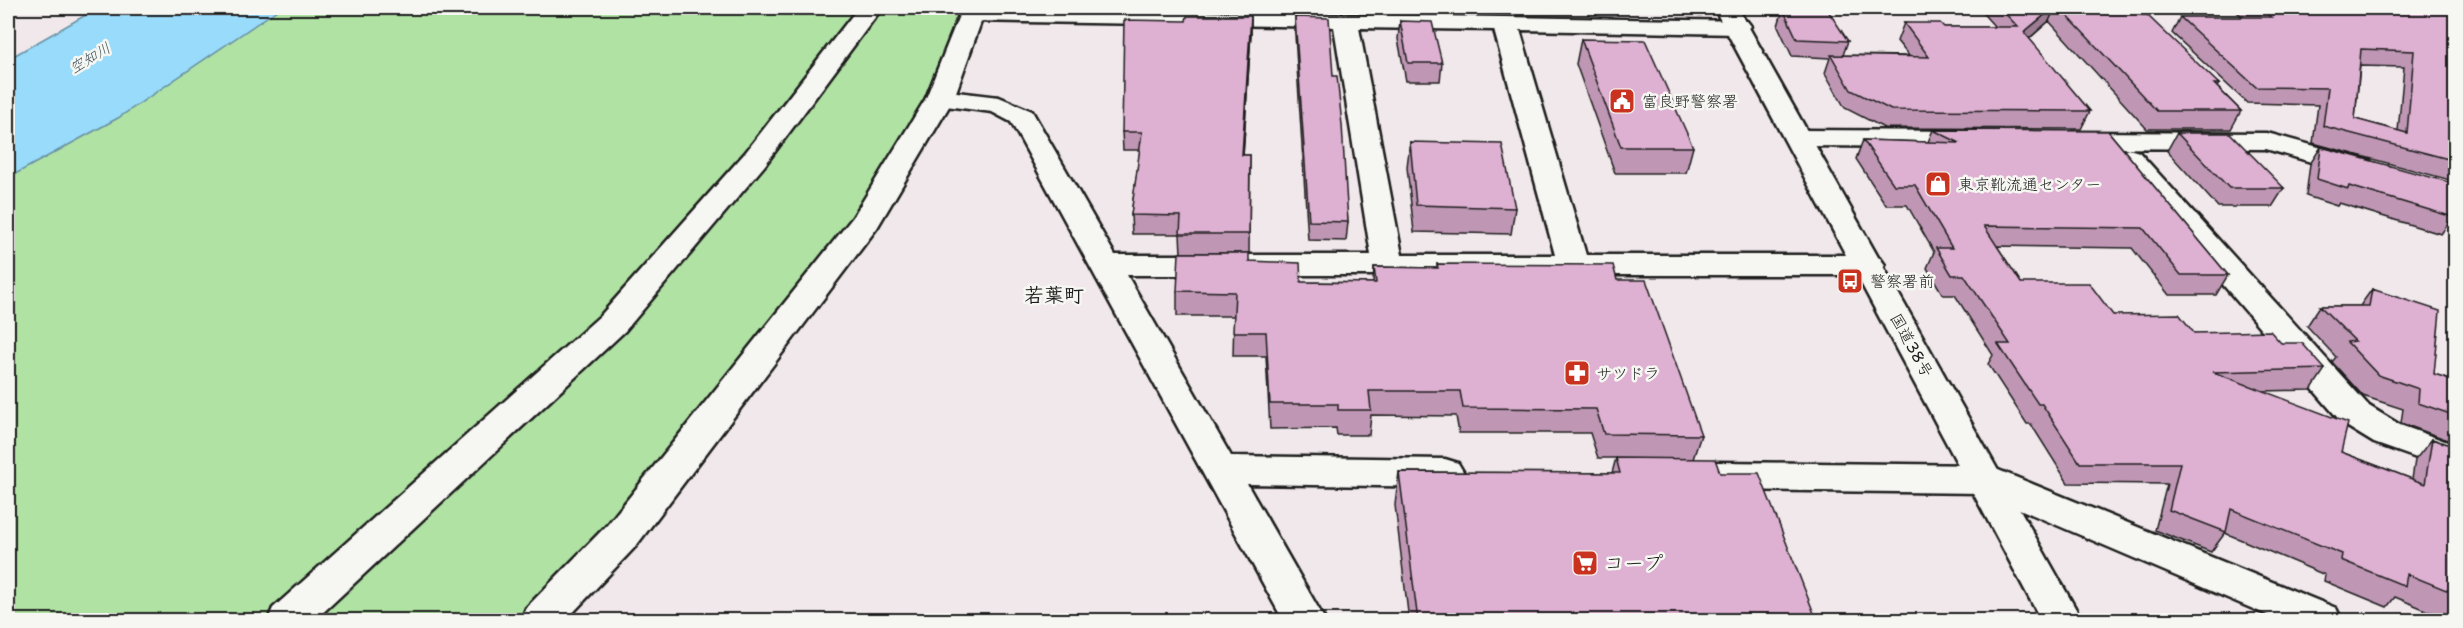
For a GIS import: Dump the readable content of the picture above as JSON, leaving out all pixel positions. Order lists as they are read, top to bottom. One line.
{"streets":{"main road":["国道38号"]},"districts":["若葉町"],"water":["空知川"],"places":{"public building":["富良野警察署"],"shop":["東京靴流通センター"],"bus stop":["警察署前"],"pharmacy":["サツドラ"],"supermarket":["コープ"]}}
